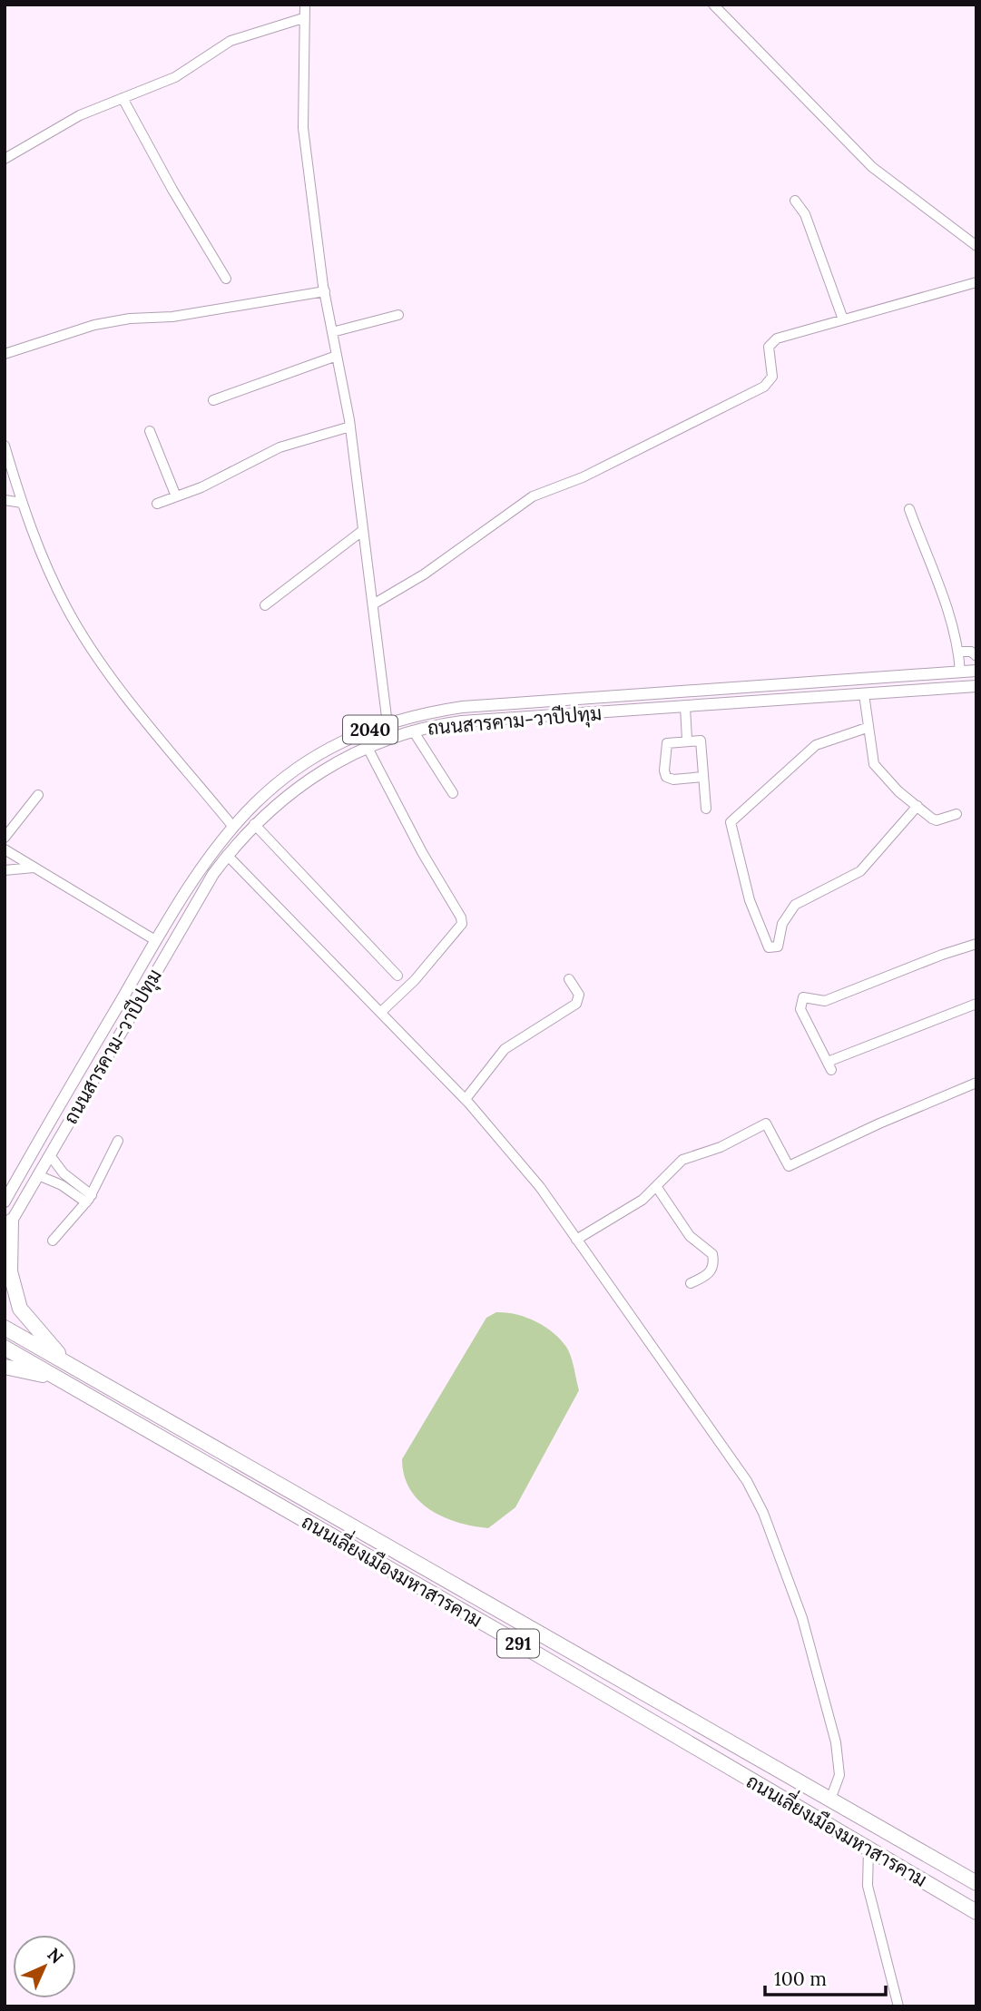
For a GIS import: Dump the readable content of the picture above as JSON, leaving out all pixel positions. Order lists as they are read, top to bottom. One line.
{"streets":{"highway":["ถนนเลี่ยงเมืองมหาสารคาม","291"],"main road":["ถนนสารคาม-วาปีปทุม","2040"]},"scale_bar":"100 m","north":"top right"}
